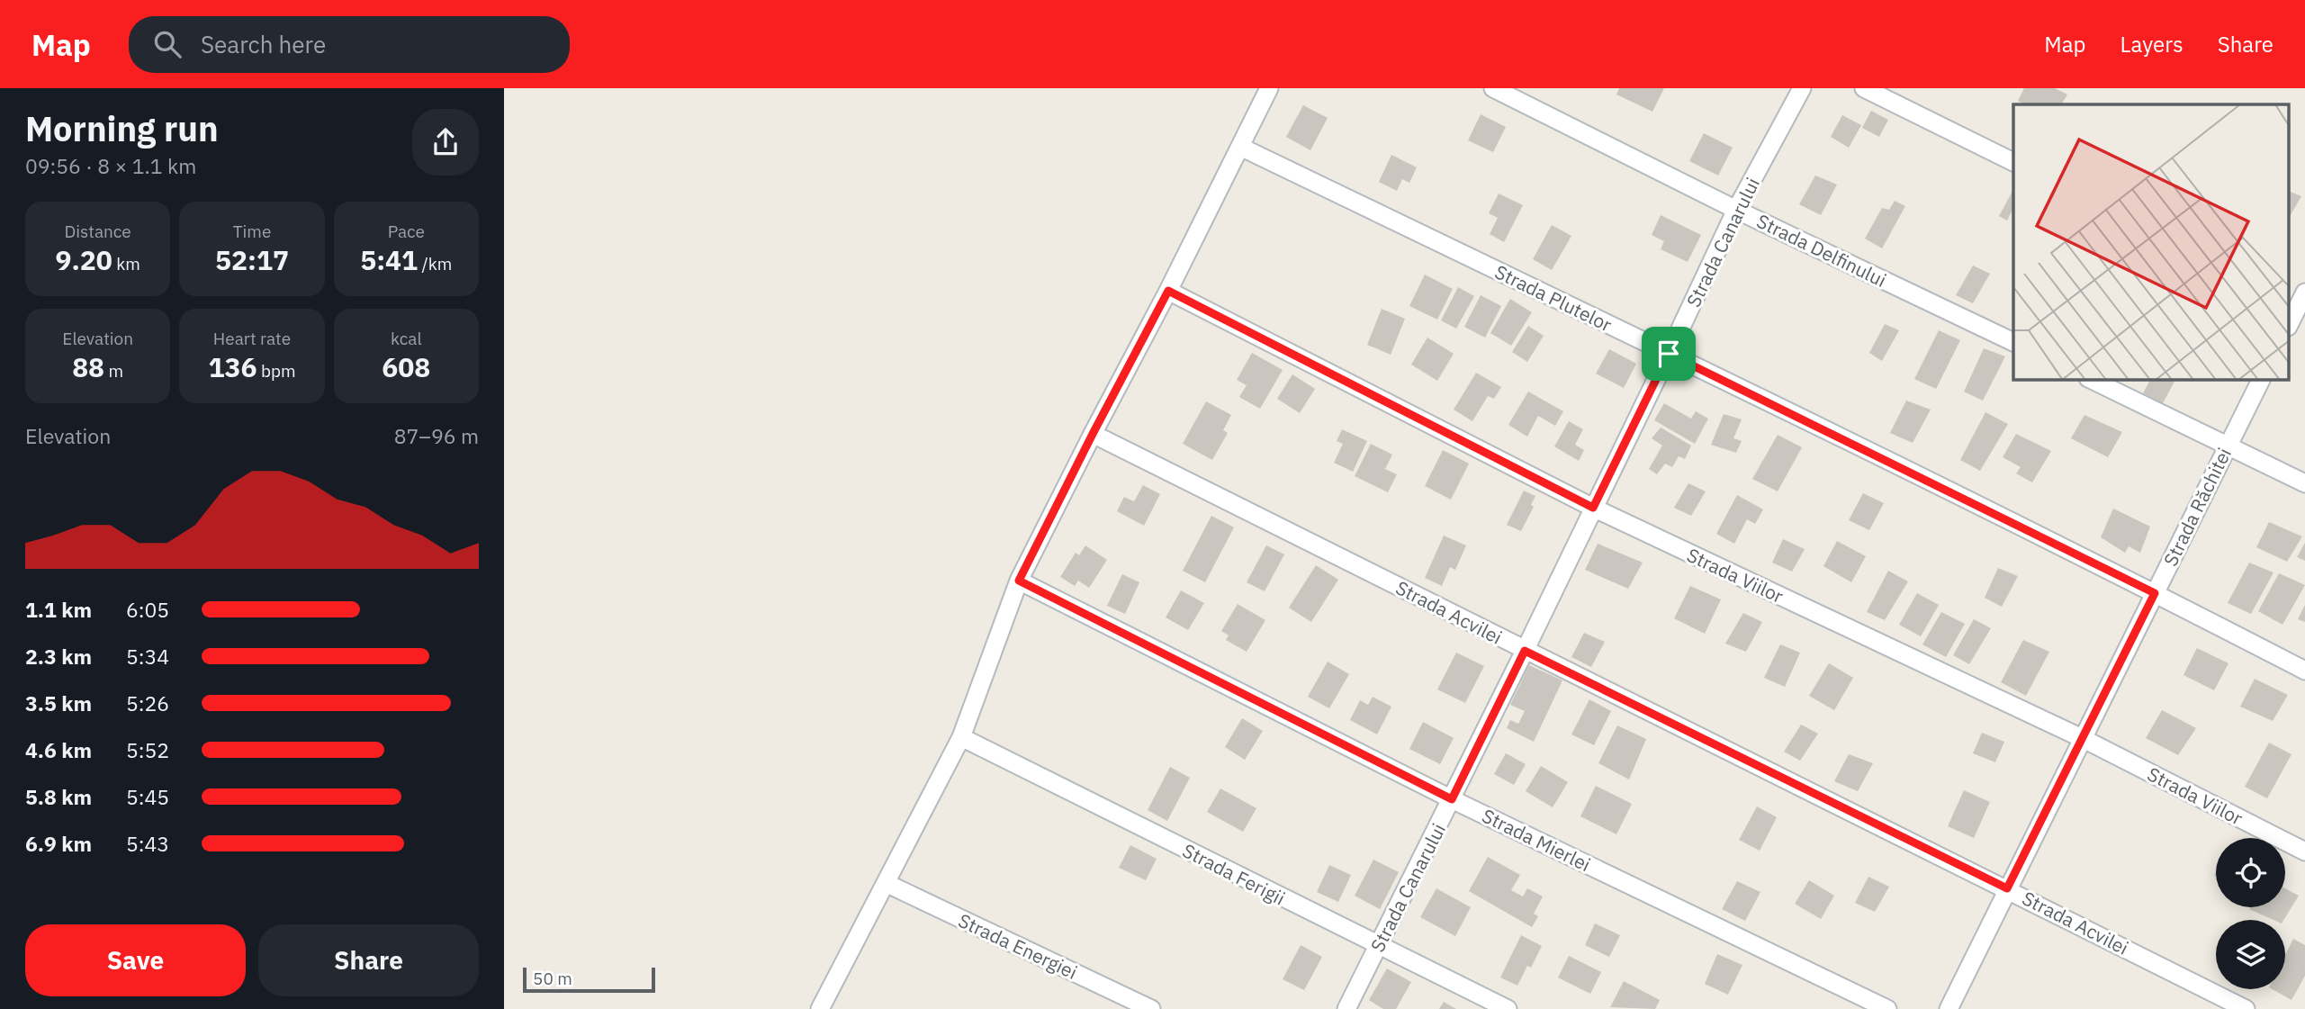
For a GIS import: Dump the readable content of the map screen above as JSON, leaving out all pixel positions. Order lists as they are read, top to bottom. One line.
{"streets":{"street":["Strada Canarului","Strada Delfinului","Strada Plutelor","Strada Răchitei","Strada Viilor","Strada Acvilei","Strada Mierlei","Strada Ferigii","Strada Energiei"]},"crossings":[["Strada Canarului","Strada Delfinului"],["Strada Canarului","Strada Plutelor"],["Strada Canarului","Strada Viilor"],["Strada Canarului","Strada Acvilei"],["Strada Canarului","Strada Mierlei"],["Strada Canarului","Strada Ferigii"],["Strada Plutelor","Strada Răchitei"],["Strada Răchitei","Strada Viilor"],["Strada Răchitei","Strada Acvilei"]],"scale_bar":"50 m","page":{"header":"Map","search":"Search here","nav":["Map","Layers","Share"],"heading":["Morning run","09:56 · 8 × 1.1 km"],"stats":[["Distance","9.20 km"],["Time","52:17"],["Pace","5:41 /km"],["Elevation","88 m"],["Heart rate","136 bpm"],["kcal","608"]],"chart":["Elevation","87–96 m"],"list":[{"name":"1.1 km","note":"6:05"},{"name":"2.3 km","note":"5:34"},{"name":"3.5 km","note":"5:26"},{"name":"4.6 km","note":"5:52"},{"name":"5.8 km","note":"5:45"},{"name":"6.9 km","note":"5:43"}],"buttons":["Save","Share"],"scale":"50 m"}}
